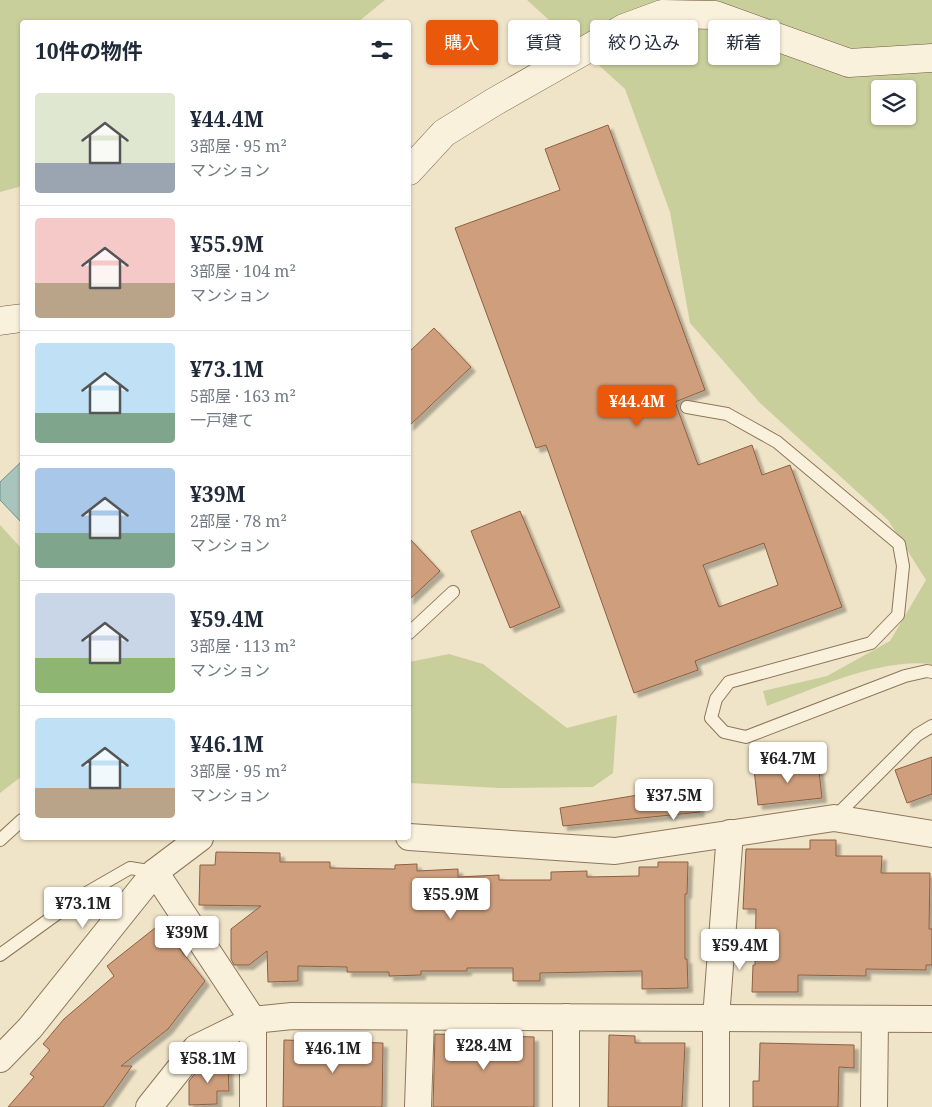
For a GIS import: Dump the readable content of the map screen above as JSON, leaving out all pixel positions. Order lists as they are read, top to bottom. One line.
{"page":{"chip":["購入","賃貸","絞り込み","新着"],"heading":"10件の物件","list":[{"name":"¥44.4M","note":"3部屋 · 95 m² · マンション"},{"name":"¥55.9M","note":"3部屋 · 104 m² · マンション"},{"name":"¥73.1M","note":"5部屋 · 163 m² · 一戸建て"},{"name":"¥39M","note":"2部屋 · 78 m² · マンション"},{"name":"¥59.4M","note":"3部屋 · 113 m² · マンション"},{"name":"¥46.1M","note":"3部屋 · 95 m² · マンション"}],"price":["¥44.4M","¥64.7M","¥37.5M","¥55.9M","¥73.1M","¥39M","¥59.4M","¥28.4M","¥46.1M","¥58.1M"]}}
